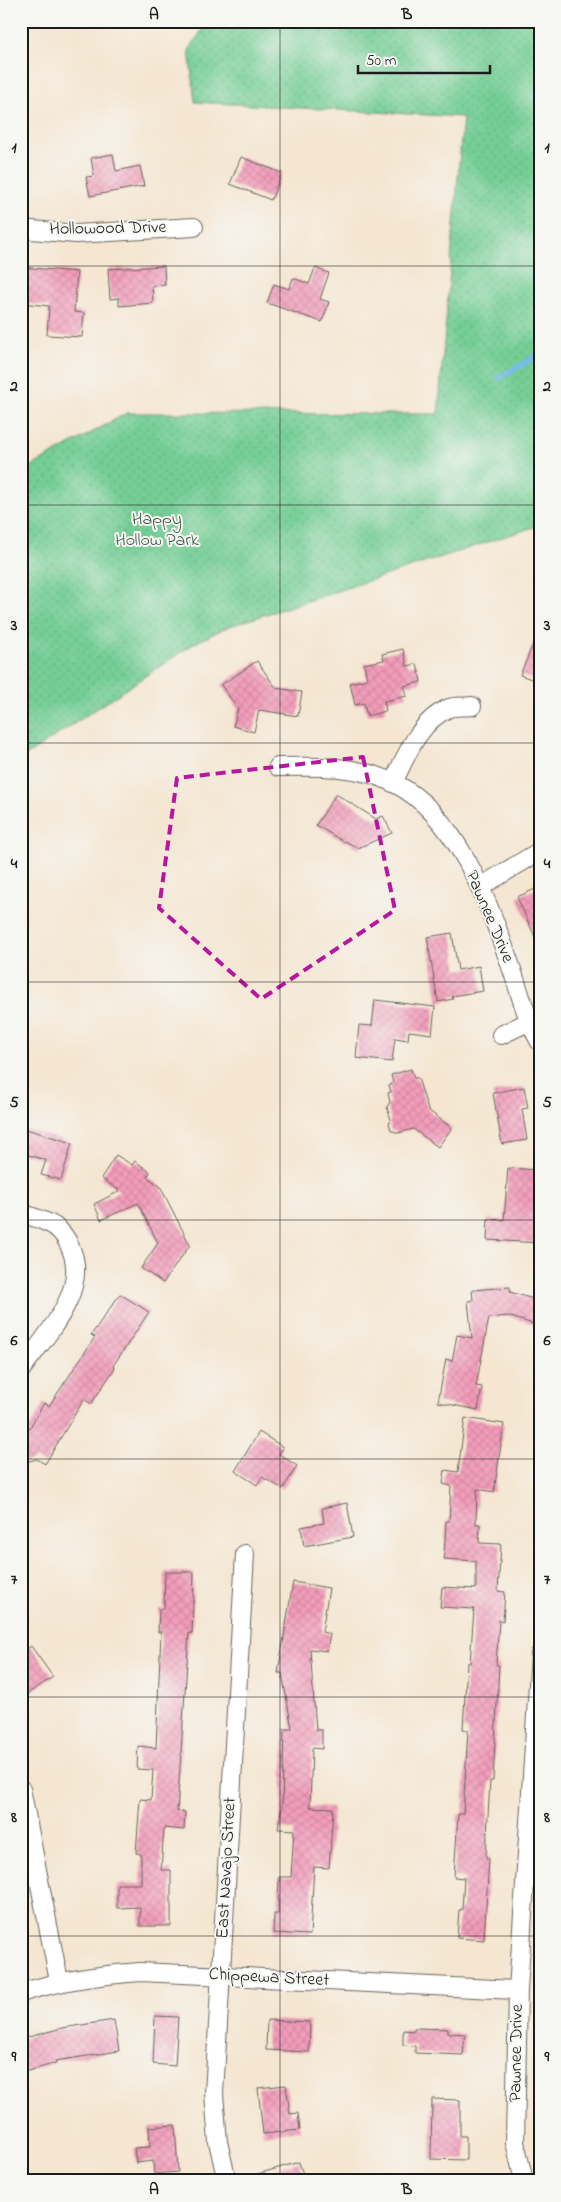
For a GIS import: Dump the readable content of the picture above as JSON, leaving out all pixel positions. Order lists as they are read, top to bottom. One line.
{"streets":{"street":["Hollowood Drive","Pawnee Drive","East Navajo Street","Chippewa Street"]},"crossings":[["Pawnee Drive","Chippewa Street"],["East Navajo Street","Chippewa Street"]],"parks":["Happy Hollow Park"],"scale_bar":"50 m","grid":{"columns":["A","B"],"rows":["1","2","3","4","5","6","7","8","9"]}}
